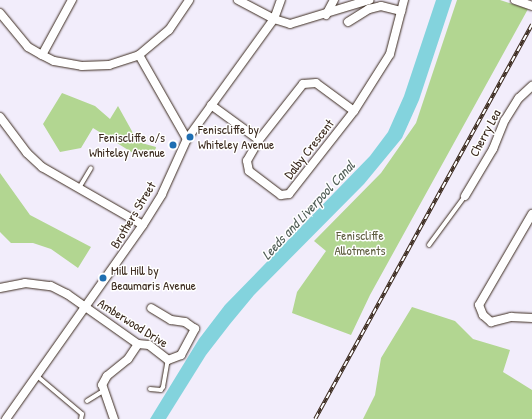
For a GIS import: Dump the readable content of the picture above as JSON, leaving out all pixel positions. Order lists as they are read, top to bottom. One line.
{"streets":{"street":["Cherry Lea","Dalby Crescent","Brothers Street","Amberwood Drive"]},"crossings":[["Brothers Street","Amberwood Drive"]],"water":["Leeds and Liverpool Canal"],"parks":["Feniscliffe Allotments"],"places":["Feniscliffe by Whiteley Avenue","Feniscliffe o/s Whiteley Avenue","Mill Hill by Beaumaris Avenue"]}
